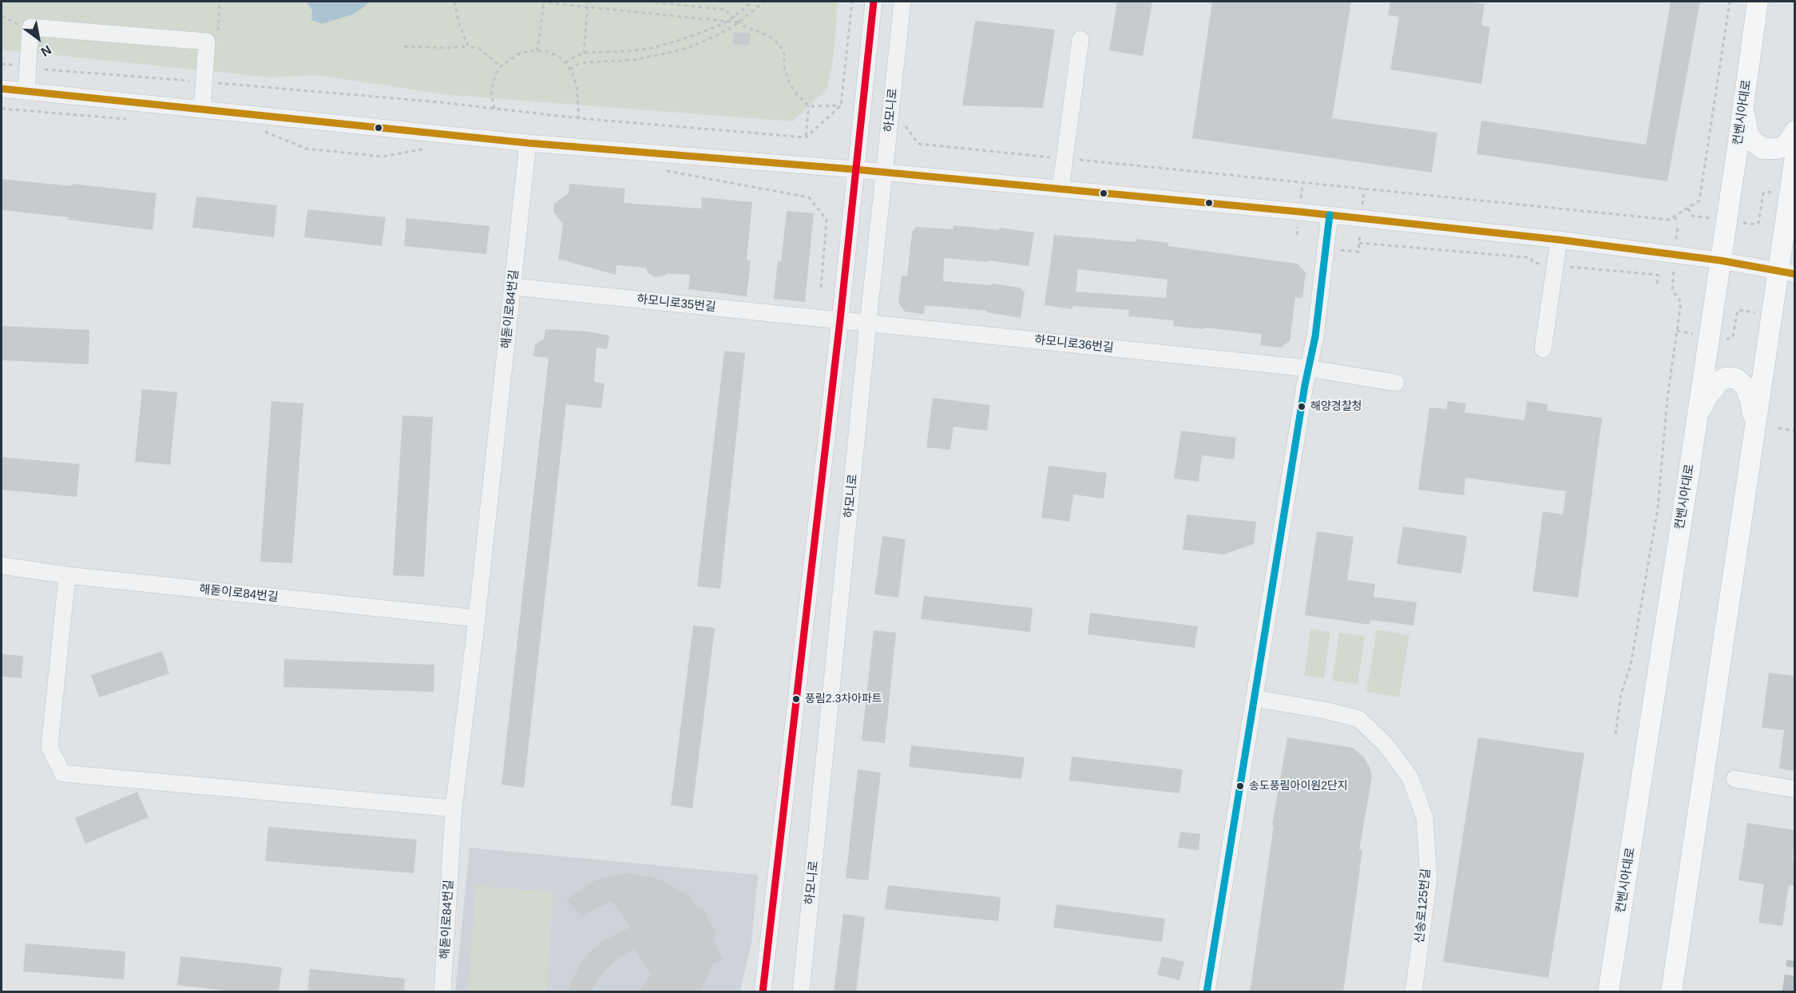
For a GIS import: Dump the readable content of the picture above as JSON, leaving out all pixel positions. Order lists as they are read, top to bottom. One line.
{"streets":{"main road":["컨벤시아대로"],"street":["하모니로","하모니로35번길","해돋이로84번길","하모니로36번길","신송로125번길"]},"crossings":[["하모니로","하모니로36번길"],["하모니로35번길","해돋이로84번길"],["하모니로35번길","하모니로36번길"]],"places":["해양경찰청","풍림2.3차아파트","송도풍림아이원2단지"],"north":"bottom right"}
